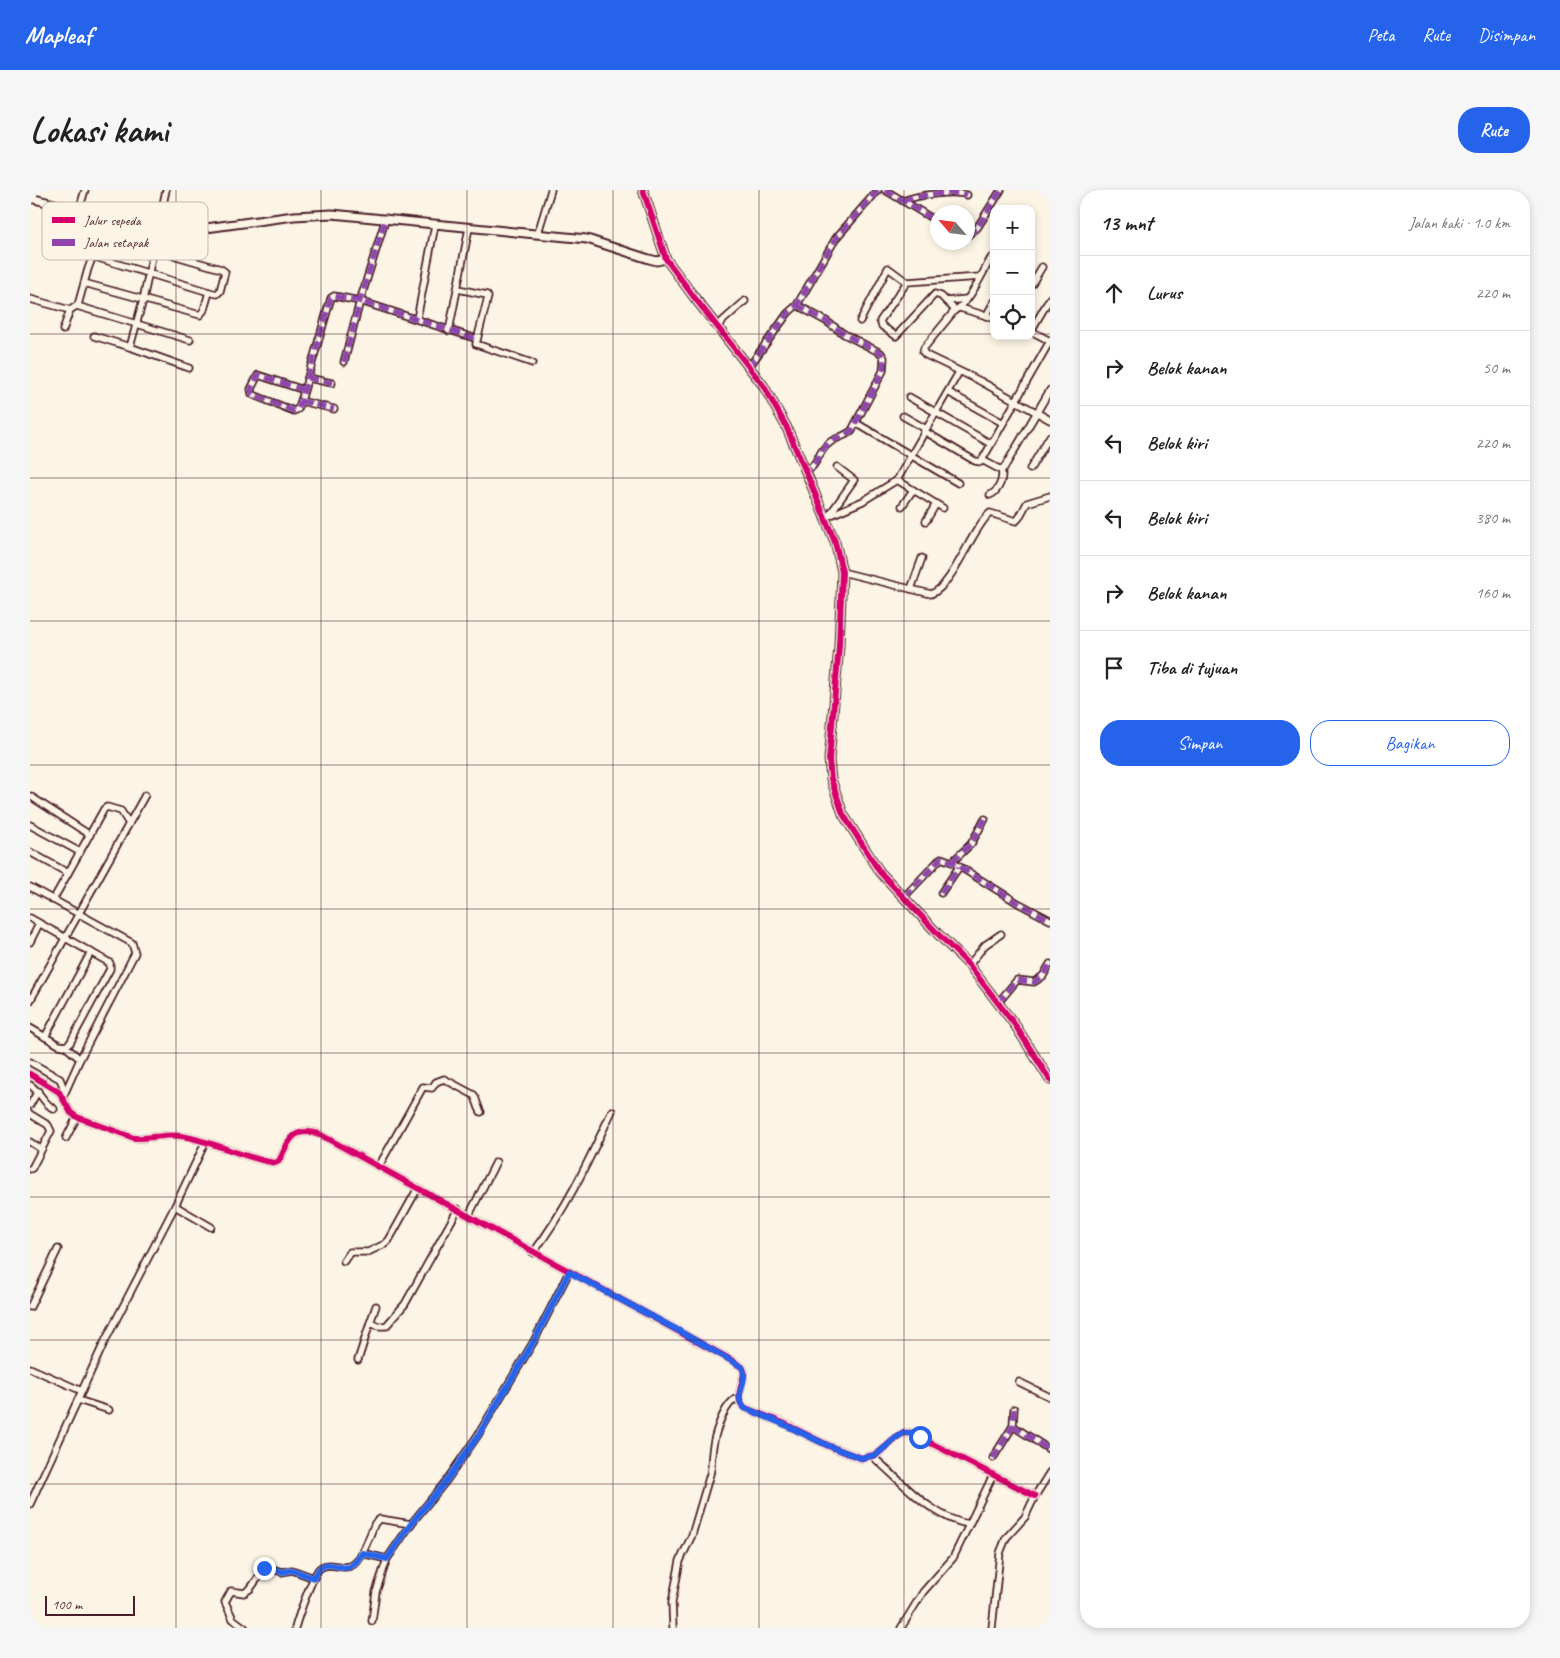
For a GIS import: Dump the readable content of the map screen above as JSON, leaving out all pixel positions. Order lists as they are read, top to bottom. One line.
{"legend":["Jalur sepeda","Jalan setapak"],"scale_bar":"100 m","north":"top left","page":{"header":"Mapleaf","nav":["Peta","Rute","Disimpan"],"buttons":["Rute",["Simpan","Bagikan"]],"title":"Lokasi kami","heading":["13 mnt","Jalan kaki · 1.0 km"],"map_buttons":["+","−"],"list":[["Lurus","220 m"],["Belok kanan","50 m"],["Belok kiri","220 m"],["Belok kiri","380 m"],["Belok kanan","160 m"],"Tiba di tujuan"],"scale":"100 m"}}
